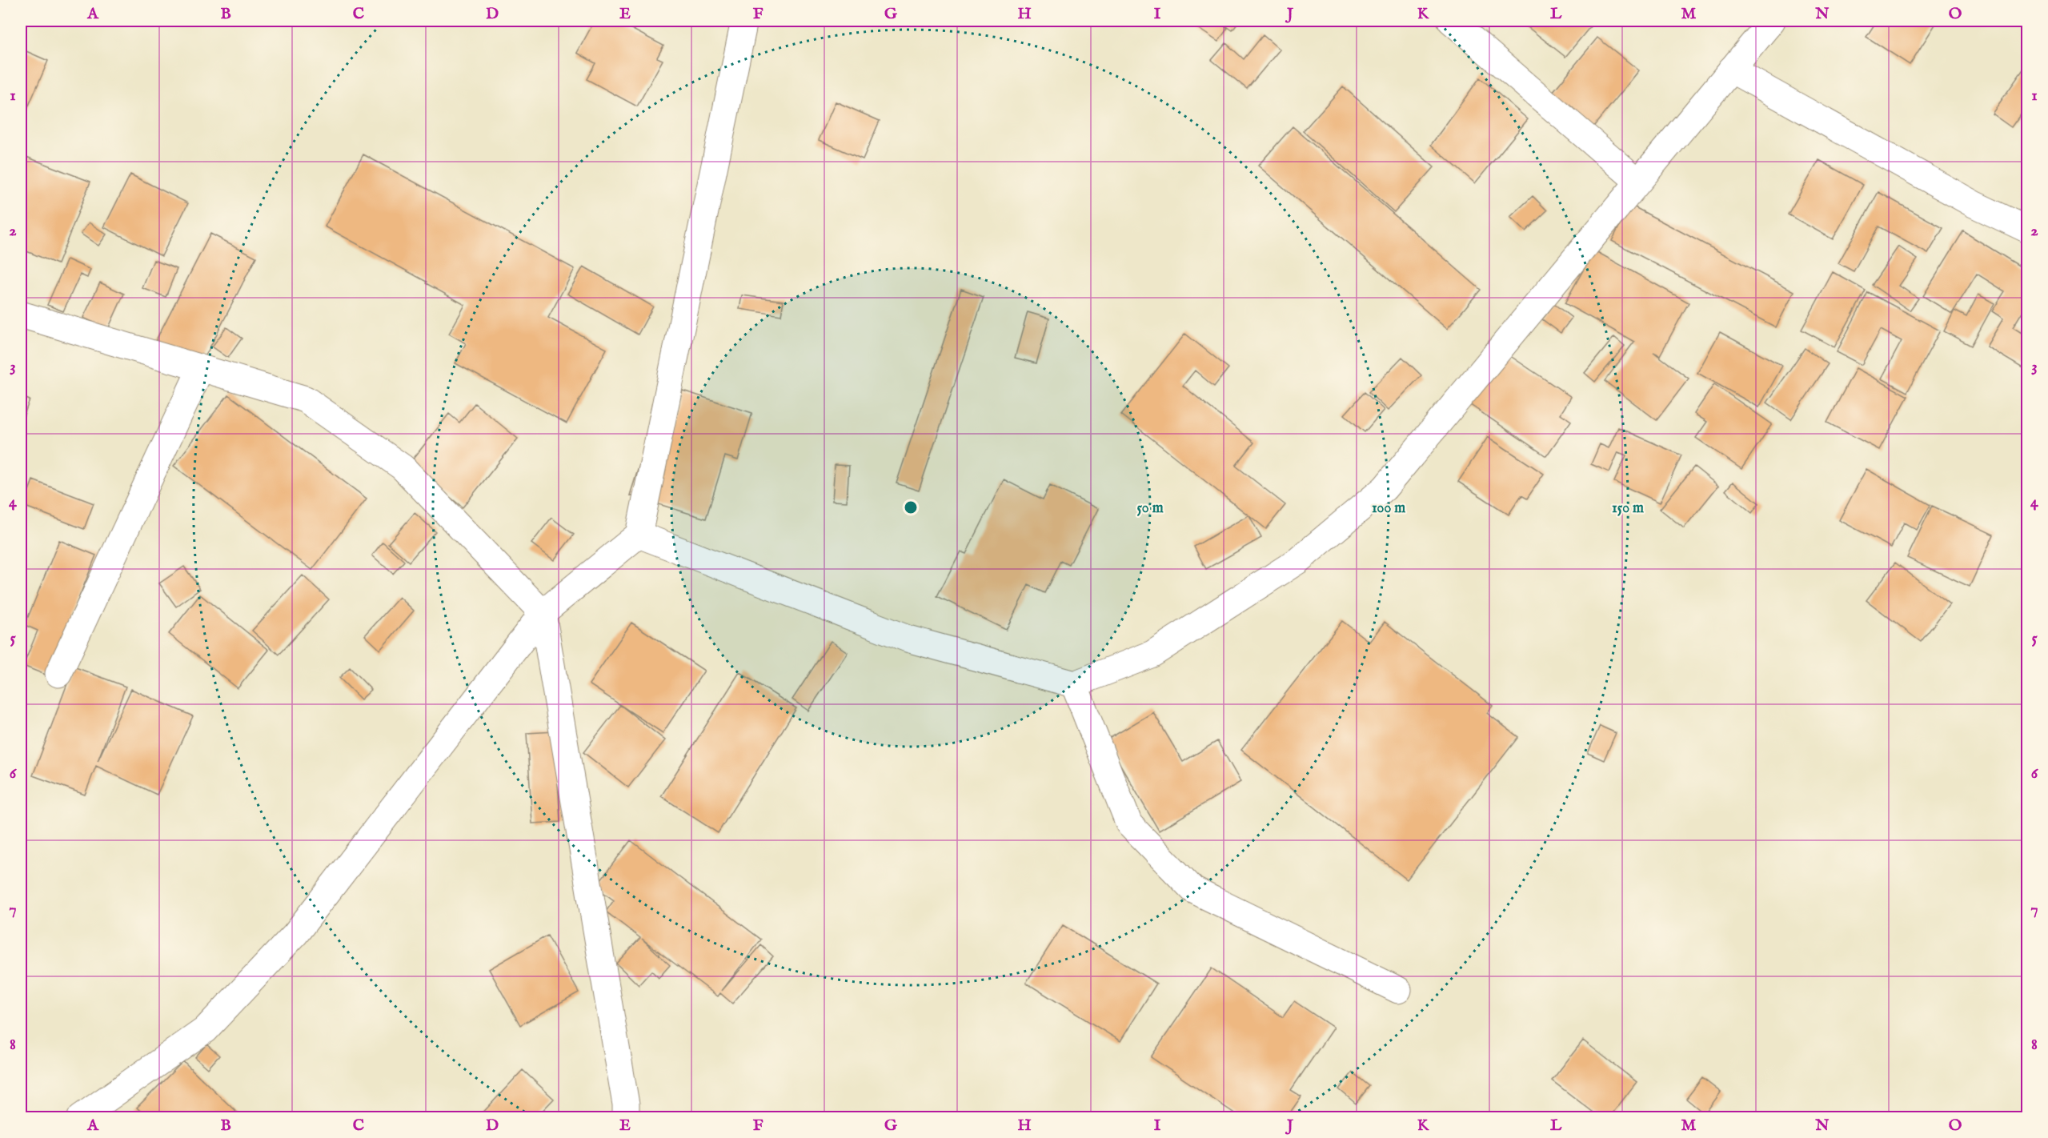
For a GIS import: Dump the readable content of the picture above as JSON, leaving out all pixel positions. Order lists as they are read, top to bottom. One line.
{"grid":{"columns":["A","B","C","D","E","F","G","H","I","J","K","L","M","N","O"],"rows":["1","2","3","4","5","6","7","8"]},"rings":["50 m","100 m","150 m"]}
